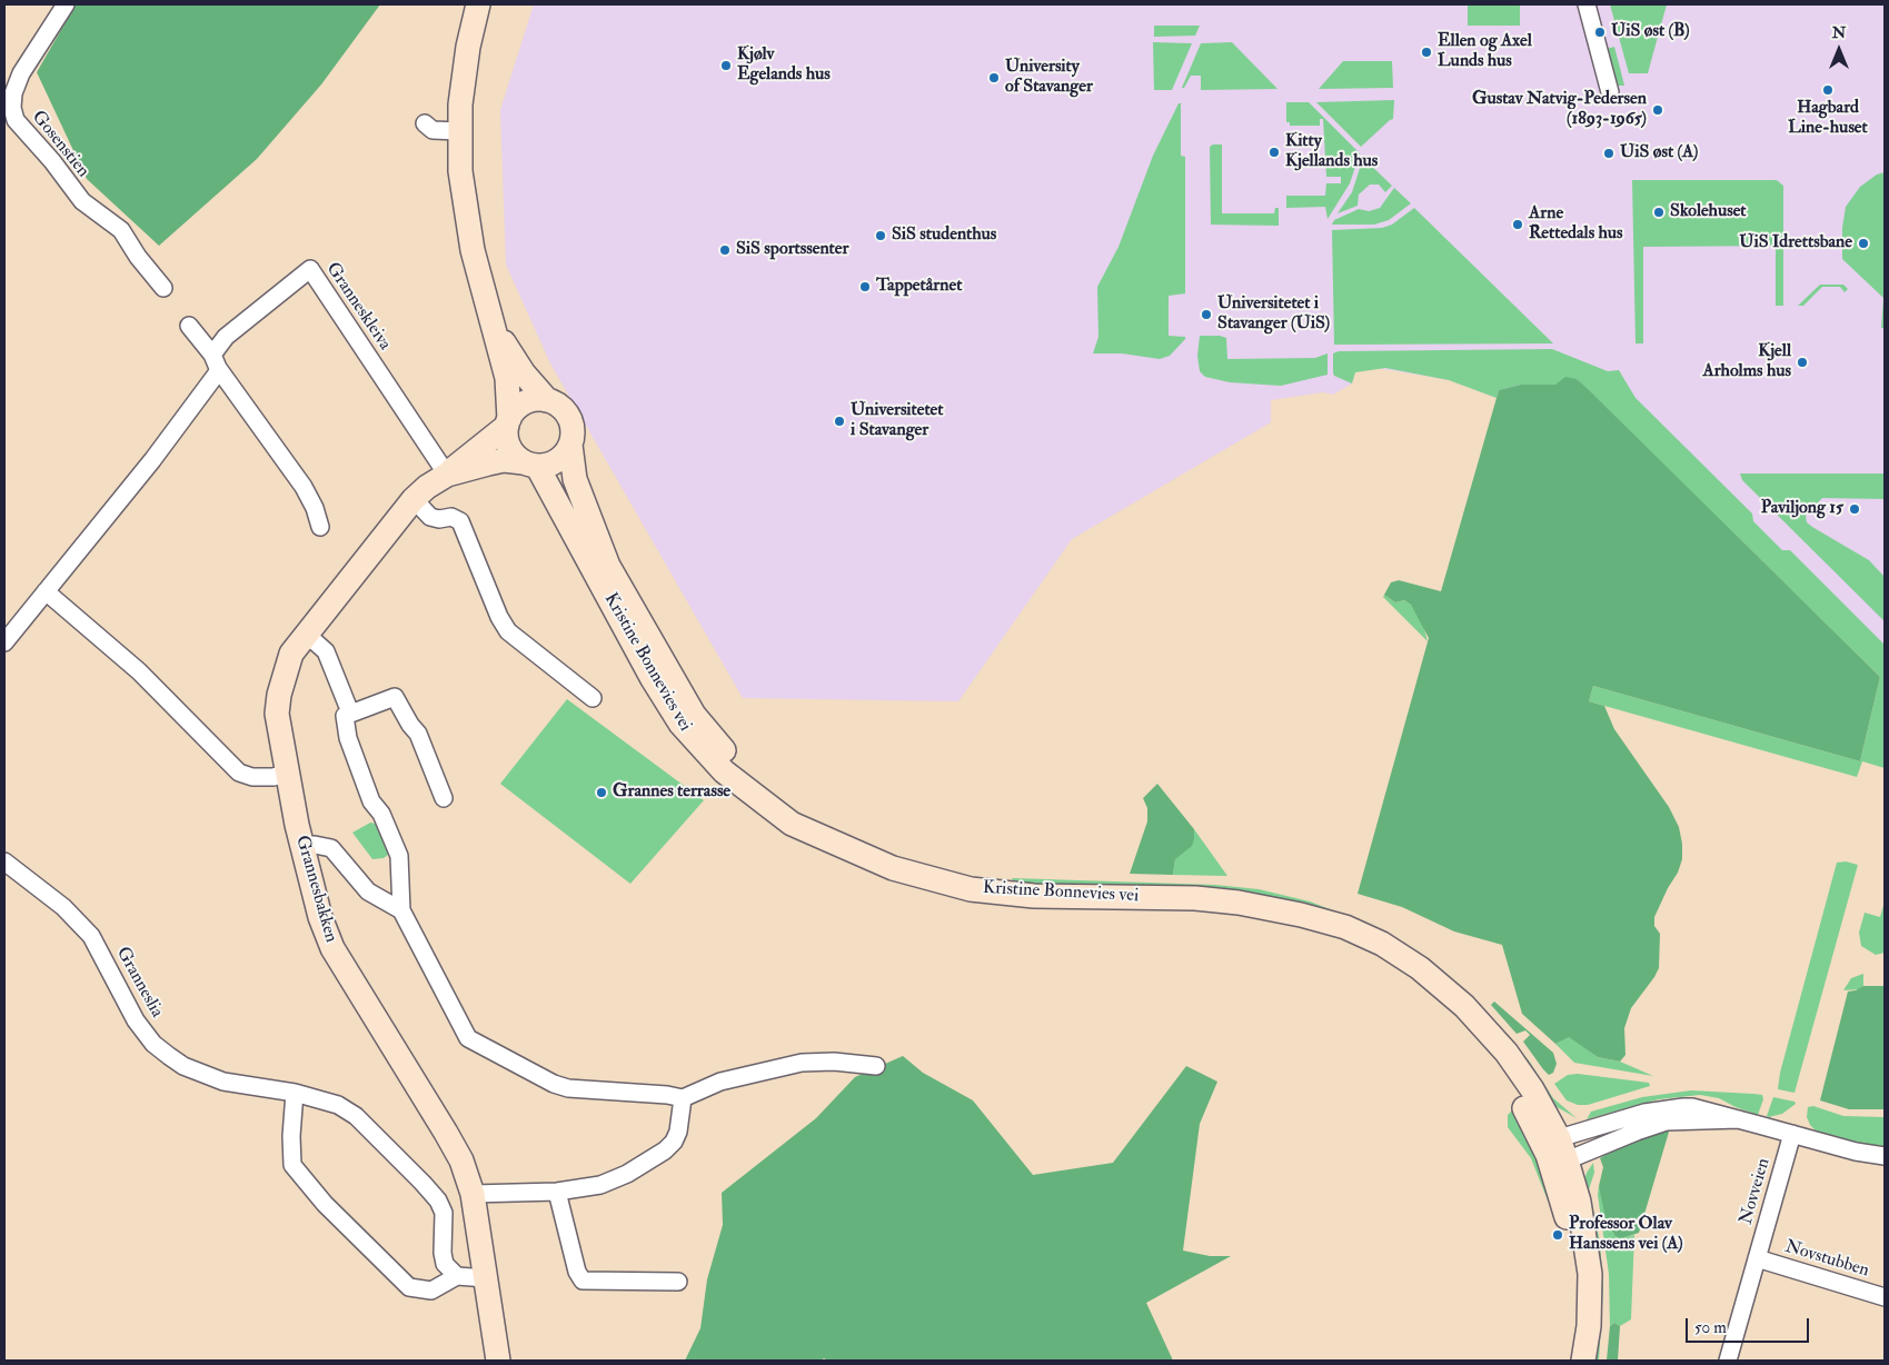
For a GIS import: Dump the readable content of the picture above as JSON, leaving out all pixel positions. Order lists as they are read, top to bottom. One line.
{"streets":{"main road":["Kristine Bonnevies vei","Grannesbakken"],"street":["Gosenstien","Granneskleiva","Granneslia","Novveien","Novstubben"]},"crossings":[["Granneskleiva","Grannesbakken"],["Kristine Bonnevies vei","Grannesbakken"],["Novveien","Novstubben"]],"places":["UiS øst (B)","Ellen og Axel Lunds hus","Kjølv Egelands hus","University of Stavanger","Hagbard Line-huset","Gustav Natvig-Pedersen (1893-1965)","Kitty Kjellands hus","UiS øst (A)","Skolehuset","Arne Rettedals hus","SiS studenthus","UiS Idrettsbane","SiS sportssenter","Tappetårnet","Universitetet i Stavanger (UiS)","Kjell Arholms hus","Universitetet i Stavanger","Paviljong 15","Grannes terrasse","Professor Olav Hanssens vei (A)"],"scale_bar":"50 m","north":"top"}
